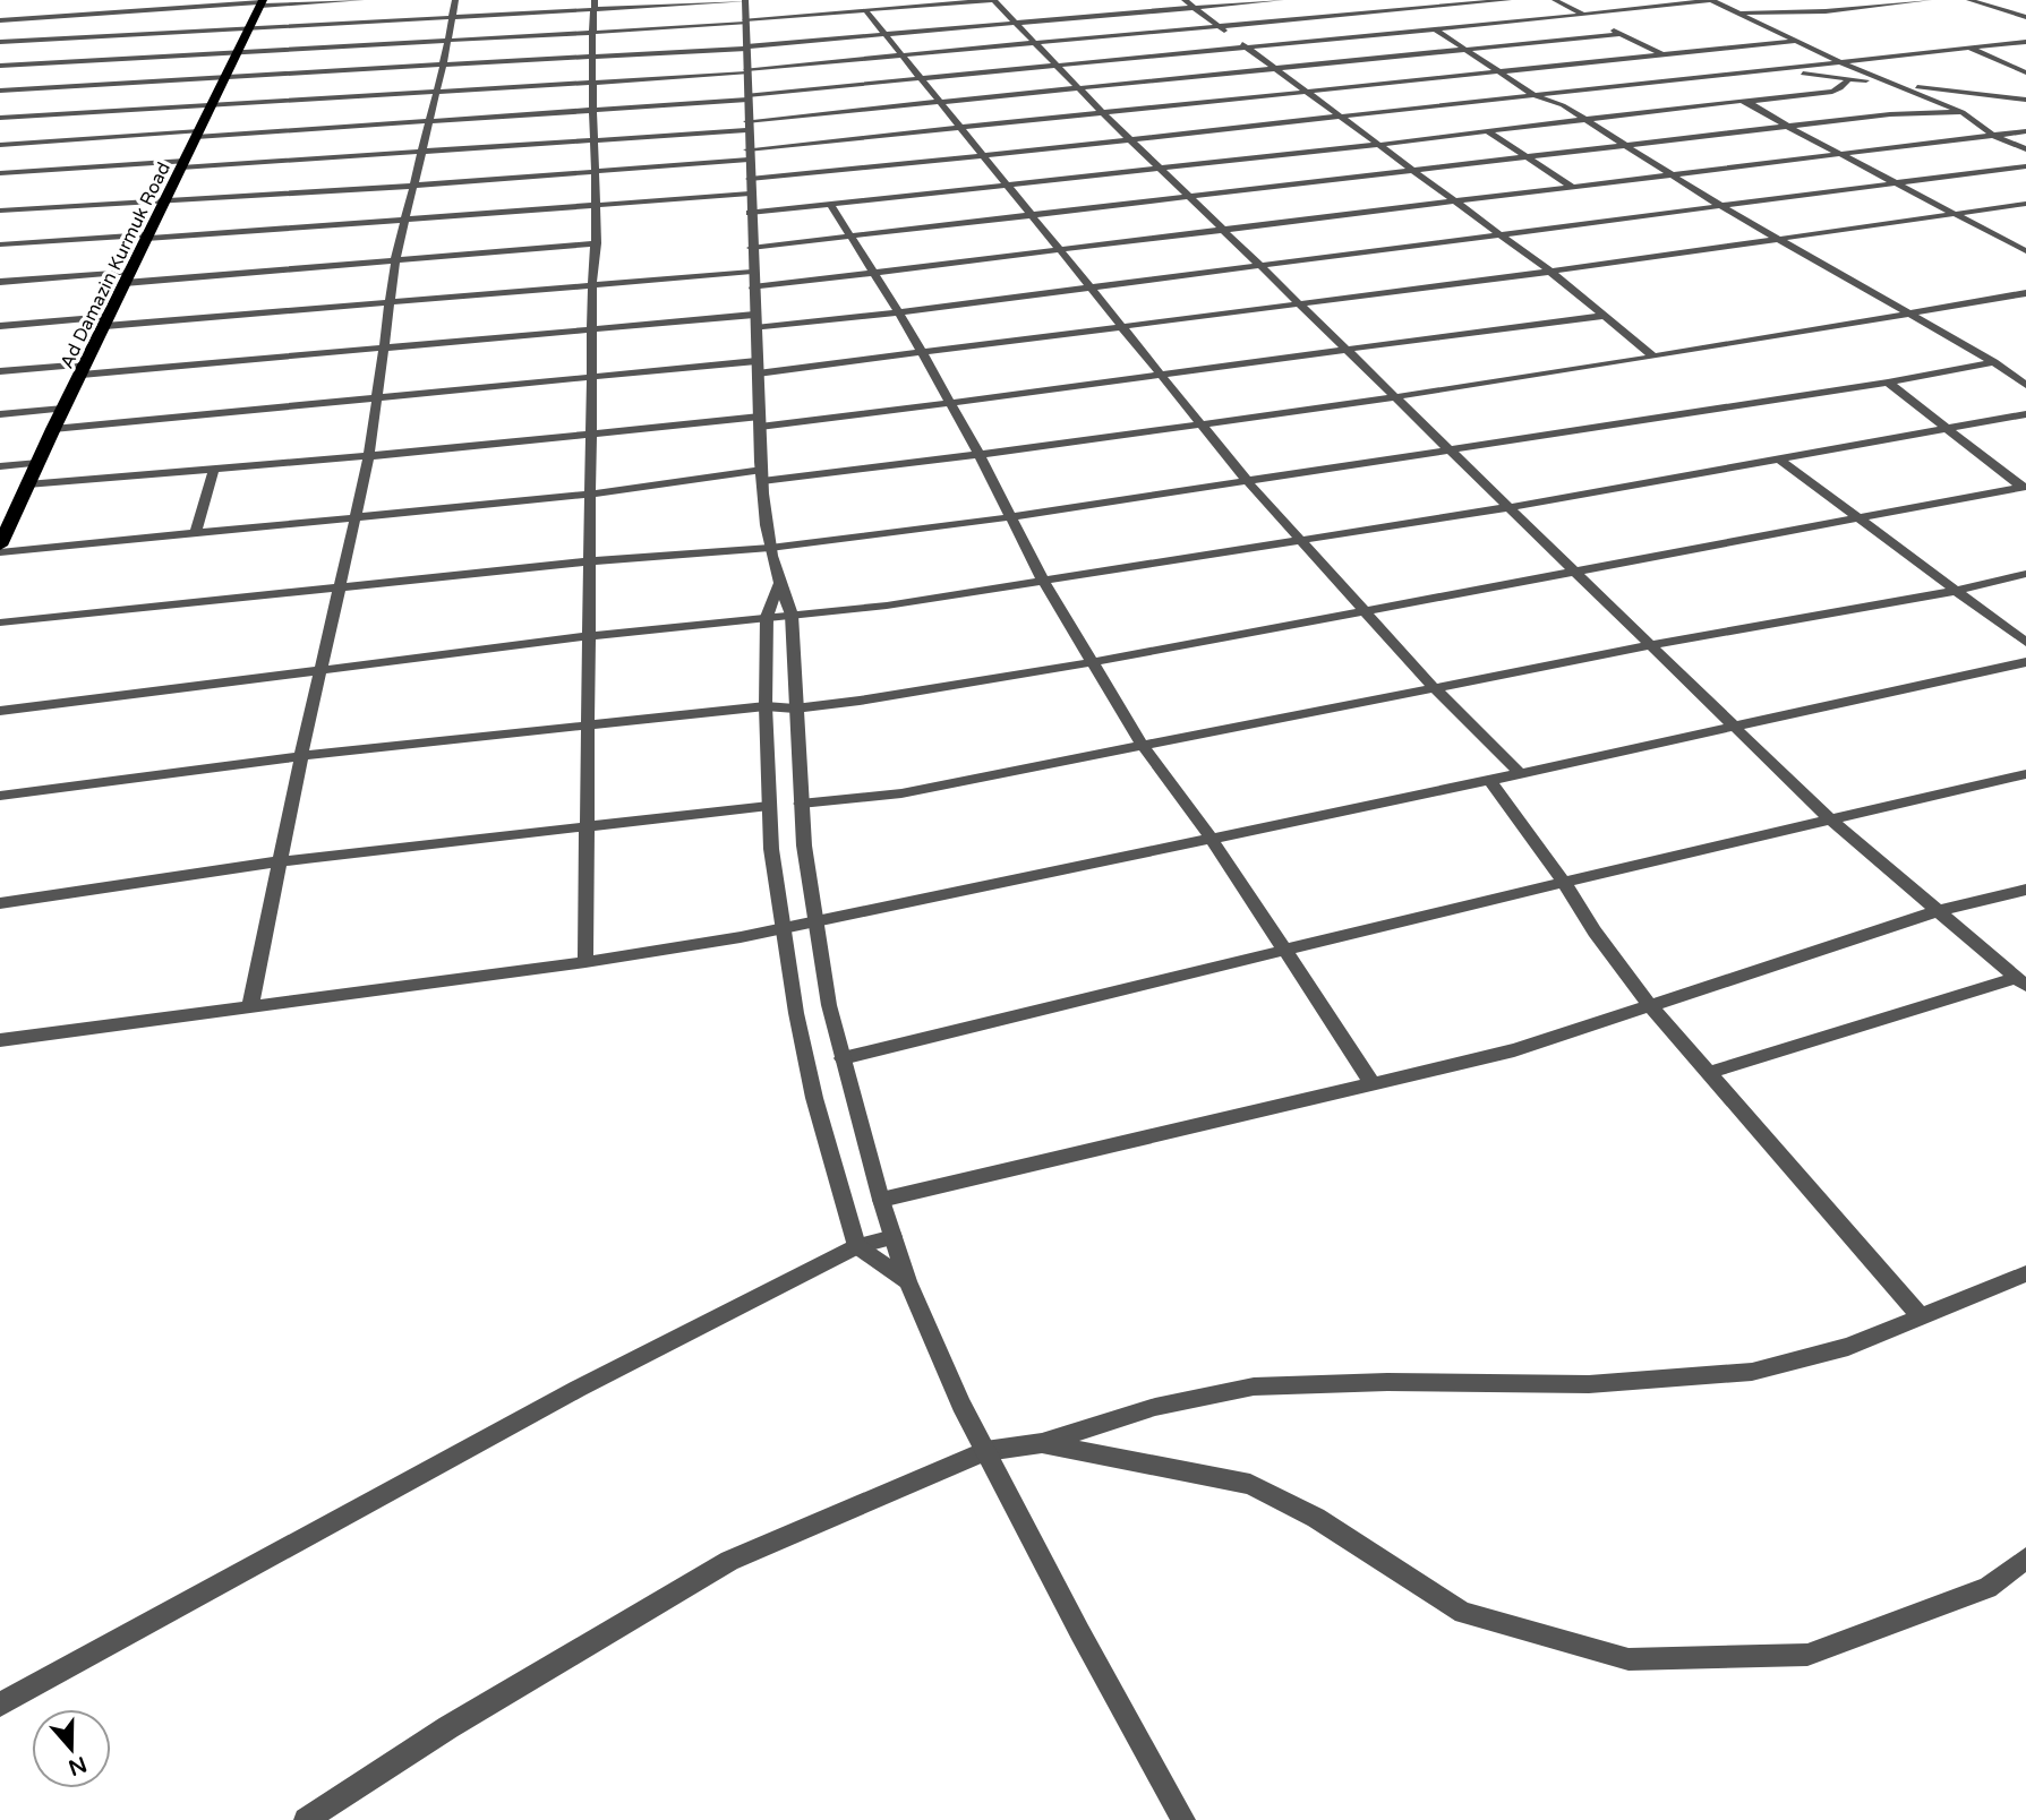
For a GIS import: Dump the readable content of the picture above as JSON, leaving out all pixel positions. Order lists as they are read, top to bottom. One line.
{"streets":{"highway":["Ad Damazin Kurmuk Road"]},"north":"bottom"}
